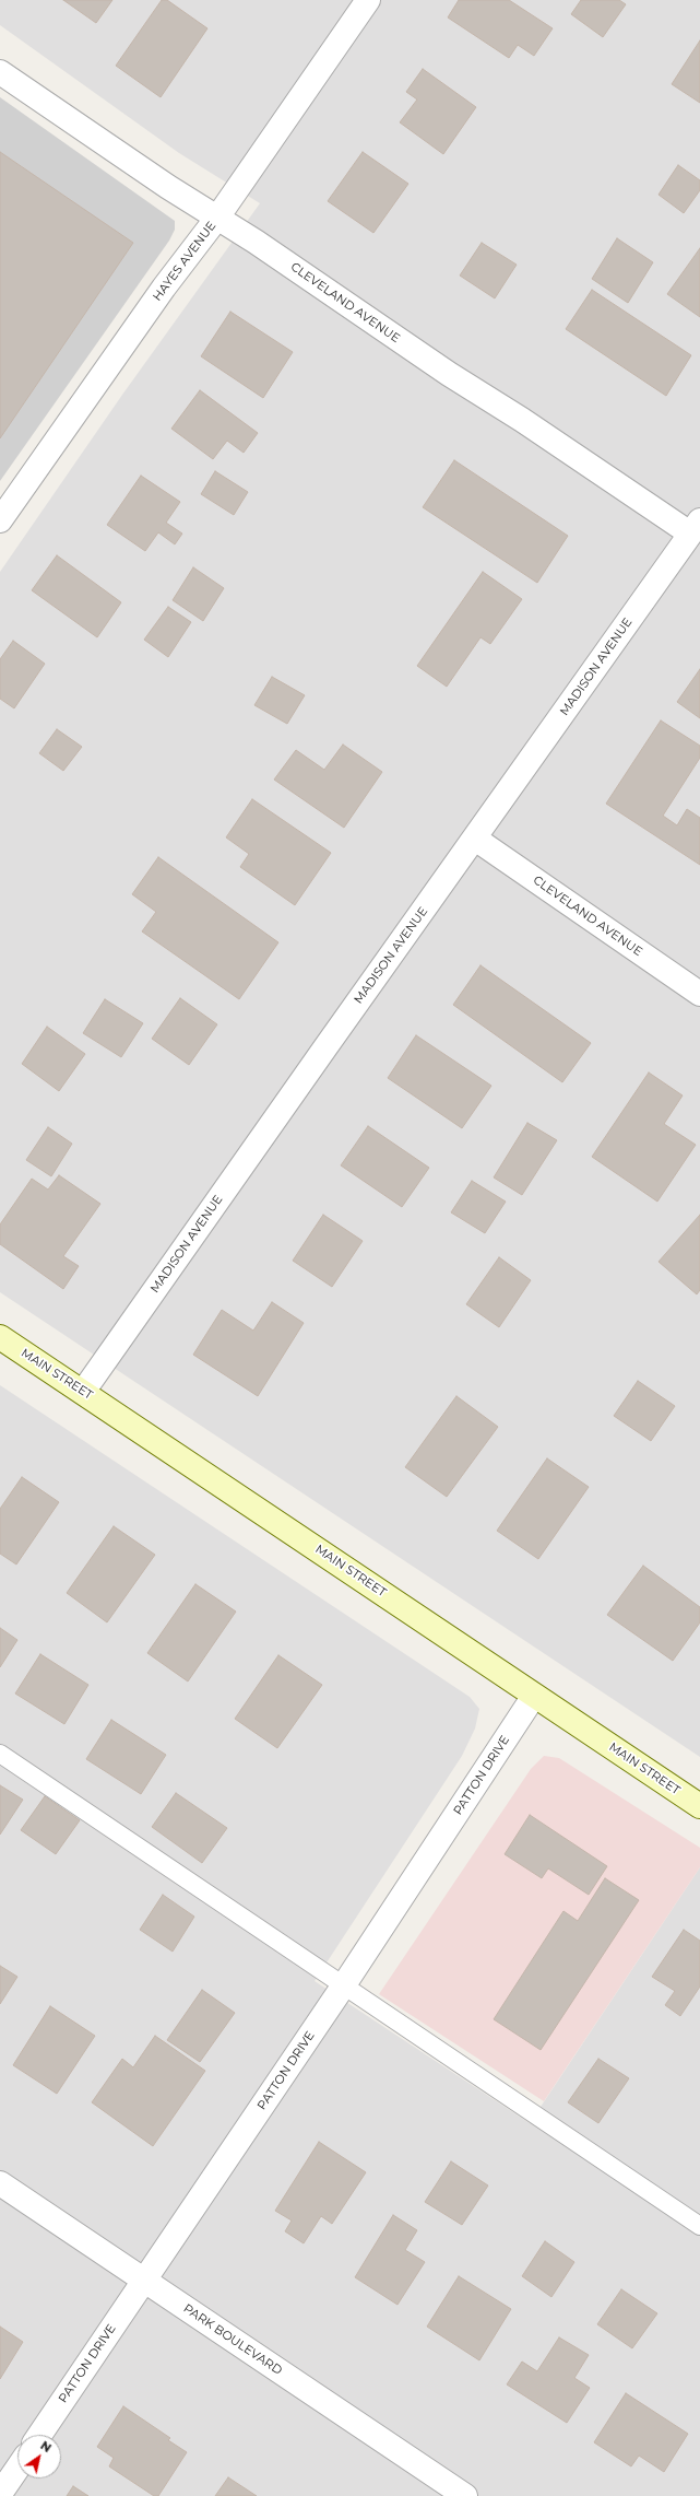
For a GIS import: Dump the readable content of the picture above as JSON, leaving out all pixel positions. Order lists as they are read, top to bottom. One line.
{"streets":{"main road":["MAIN STREET"],"street":["HAYES AVENUE","CLEVELAND AVENUE","MADISON AVENUE","PATTON DRIVE","PARK BOULEVARD"]},"crossings":[["HAYES AVENUE","CLEVELAND AVENUE"],["CLEVELAND AVENUE","MADISON AVENUE"],["MADISON AVENUE","MAIN STREET"],["MAIN STREET","PATTON DRIVE"],["PATTON DRIVE","PARK BOULEVARD"]],"north":"top right"}
